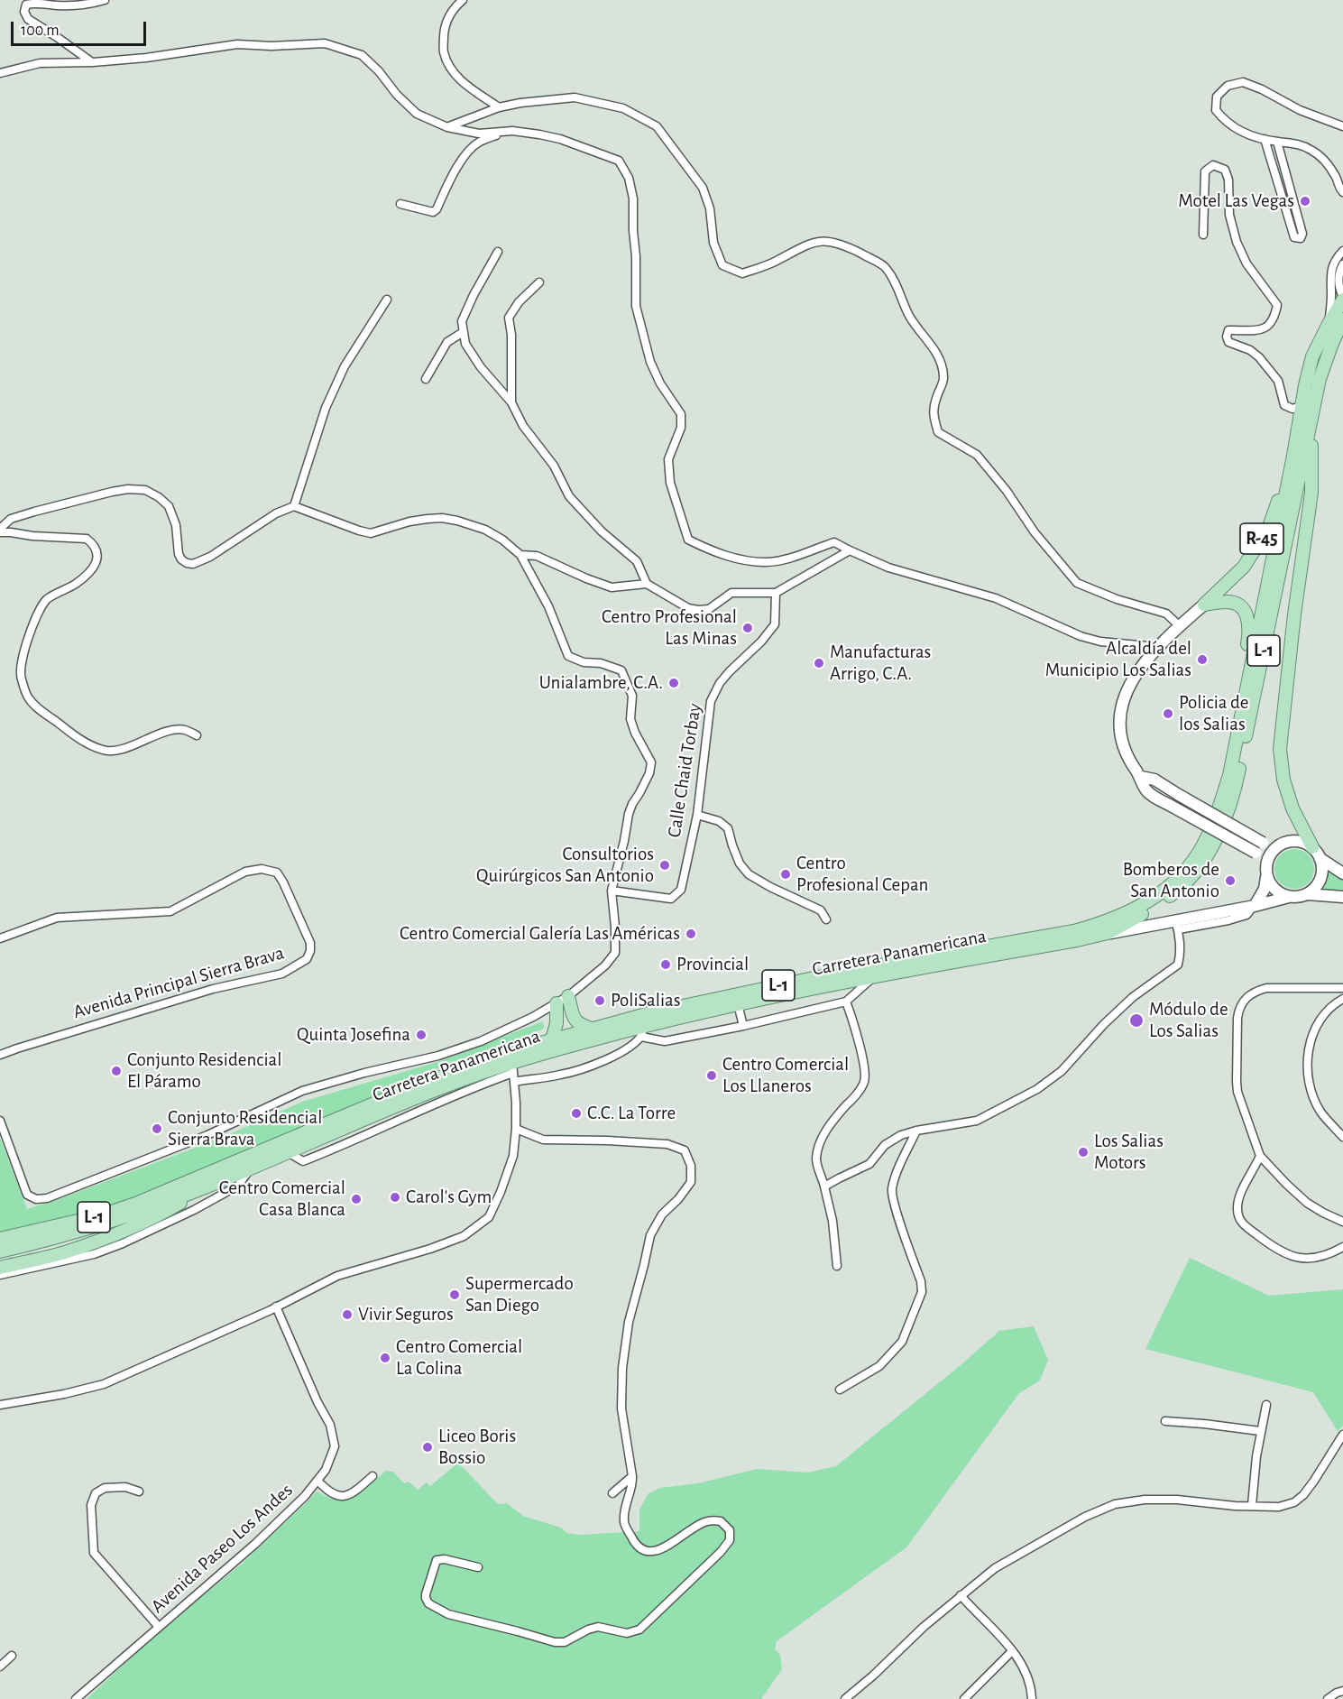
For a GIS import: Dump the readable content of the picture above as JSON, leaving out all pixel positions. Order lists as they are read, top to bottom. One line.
{"streets":{"main road":["R-45","L-1","Carretera Panamericana"],"street":["Calle Chaid Torbay","Avenida Principal Sierra Brava","Avenida Paseo Los Andes"]},"crossings":[["R-45","L-1"],["R-45","Carretera Panamericana"],["L-1","Carretera Panamericana"]],"places":["Motel Las Vegas","Centro Profesional Las Minas","Alcaldía del Municipio Los Salias","Manufacturas Arrigo, C.A.","Unialambre, C.A.","Policia de los Salias","Consultorios Quirúrgicos San Antonio","Centro Profesional Cepan","Bomberos de San Antonio","Centro Comercial Galería Las Américas","Provincial","PoliSalias","Módulo de Los Salias","Quinta Josefina","Conjunto Residencial El Páramo","Centro Comercial Los Llaneros","C.C. La Torre","Conjunto Residencial Sierra Brava","Los Salias Motors","Carol's Gym","Centro Comercial Casa Blanca","Supermercado San Diego","Vivir Seguros","Centro Comercial La Colina","Liceo Boris Bossio"],"scale_bar":"100 m"}
